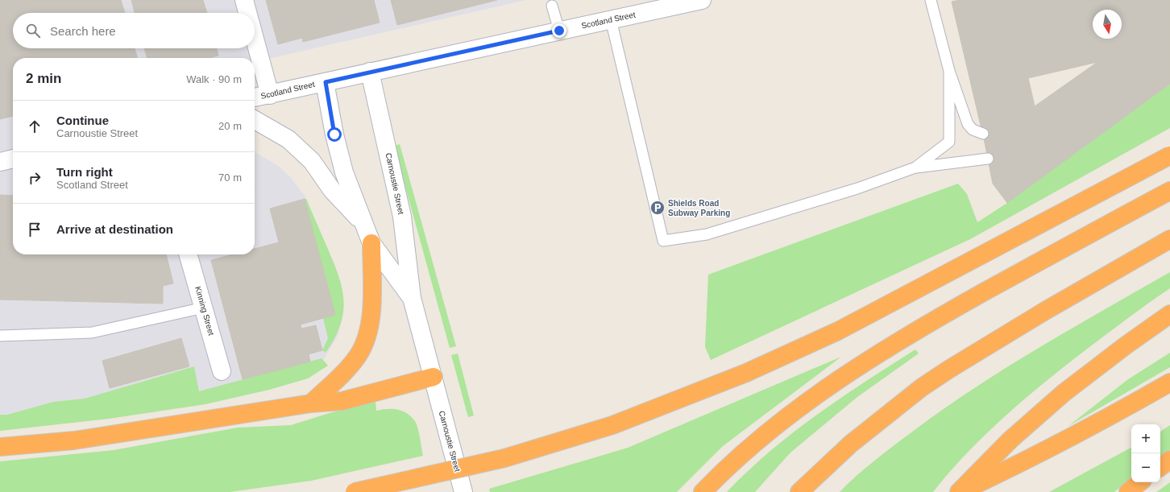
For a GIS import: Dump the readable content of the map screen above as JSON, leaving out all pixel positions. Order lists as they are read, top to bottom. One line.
{"streets":{"street":["Scotland Street","Carnoustie Street","Kinning Street"]},"crossings":[["Scotland Street","Carnoustie Street"]],"places":{"parking":["Shields Road Subway Parking"]},"north":"bottom","page":{"search":"Search here","heading":["2 min","Walk · 90 m"],"list":[["Continue","Carnoustie Street","20 m"],["Turn right","Scotland Street","70 m"],"Arrive at destination"],"map_buttons":["+","−"]}}
